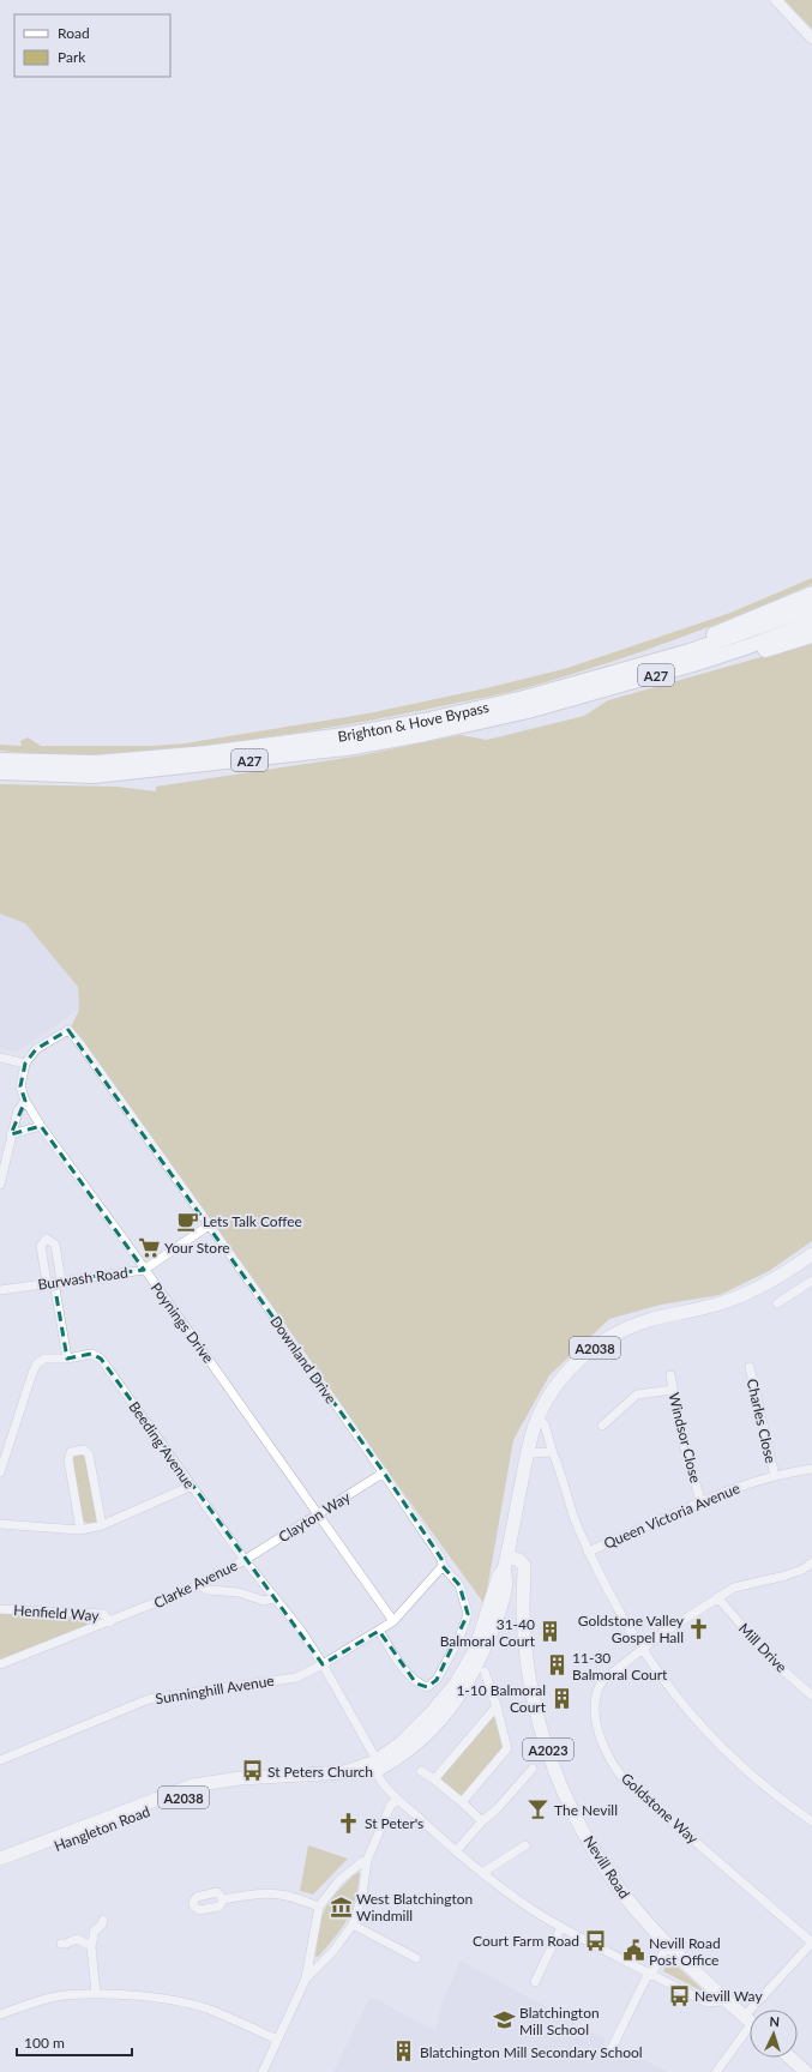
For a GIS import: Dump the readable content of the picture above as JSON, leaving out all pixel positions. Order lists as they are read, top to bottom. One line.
{"streets":{"highway":["A27","Brighton & Hove Bypass"],"main road":["A2038","A2023","Hangleton Road","Nevill Road"],"street":["Burwash Road","Poynings Drive","Downland Drive","Charles Close","Windsor Close","Beeding Avenue","Queen Victoria Avenue","Clayton Way","Clarke Avenue","Henfield Way","Mill Drive","Sunninghill Avenue","Goldstone Way"]},"crossings":[["A27","Brighton & Hove Bypass"],["Burwash Road","Poynings Drive"],["Burwash Road","Downland Drive"],["Poynings Drive","Downland Drive"],["Poynings Drive","Clayton Way"],["A2038","Clarke Avenue"],["A2038","Hangleton Road"],["A2038","Nevill Road"],["Downland Drive","Clayton Way"],["Charles Close","Queen Victoria Avenue"],["Windsor Close","Queen Victoria Avenue"],["Beeding Avenue","Clayton Way"],["Beeding Avenue","Clarke Avenue"],["Clayton Way","Clarke Avenue"],["Clarke Avenue","Henfield Way"],["Clarke Avenue","Sunninghill Avenue"],["Clarke Avenue","Hangleton Road"],["Mill Drive","Goldstone Way"]],"places":{"cafe":["Lets Talk Coffee"],"supermarket":["Your Store"],"church":["Goldstone Valley Gospel Hall","St Peter's"],"building":["31-40 Balmoral Court","11-30 Balmoral Court","1-10 Balmoral Court","Blatchington Mill Secondary School"],"bus stop":["St Peters Church","Court Farm Road","Nevill Way"],"bar":["The Nevill"],"museum":["West Blatchington Windmill"],"public building":["Nevill Road Post Office"],"school or university":["Blatchington Mill School"]},"legend":["Road","Park"],"scale_bar":"100 m","north":"top"}
